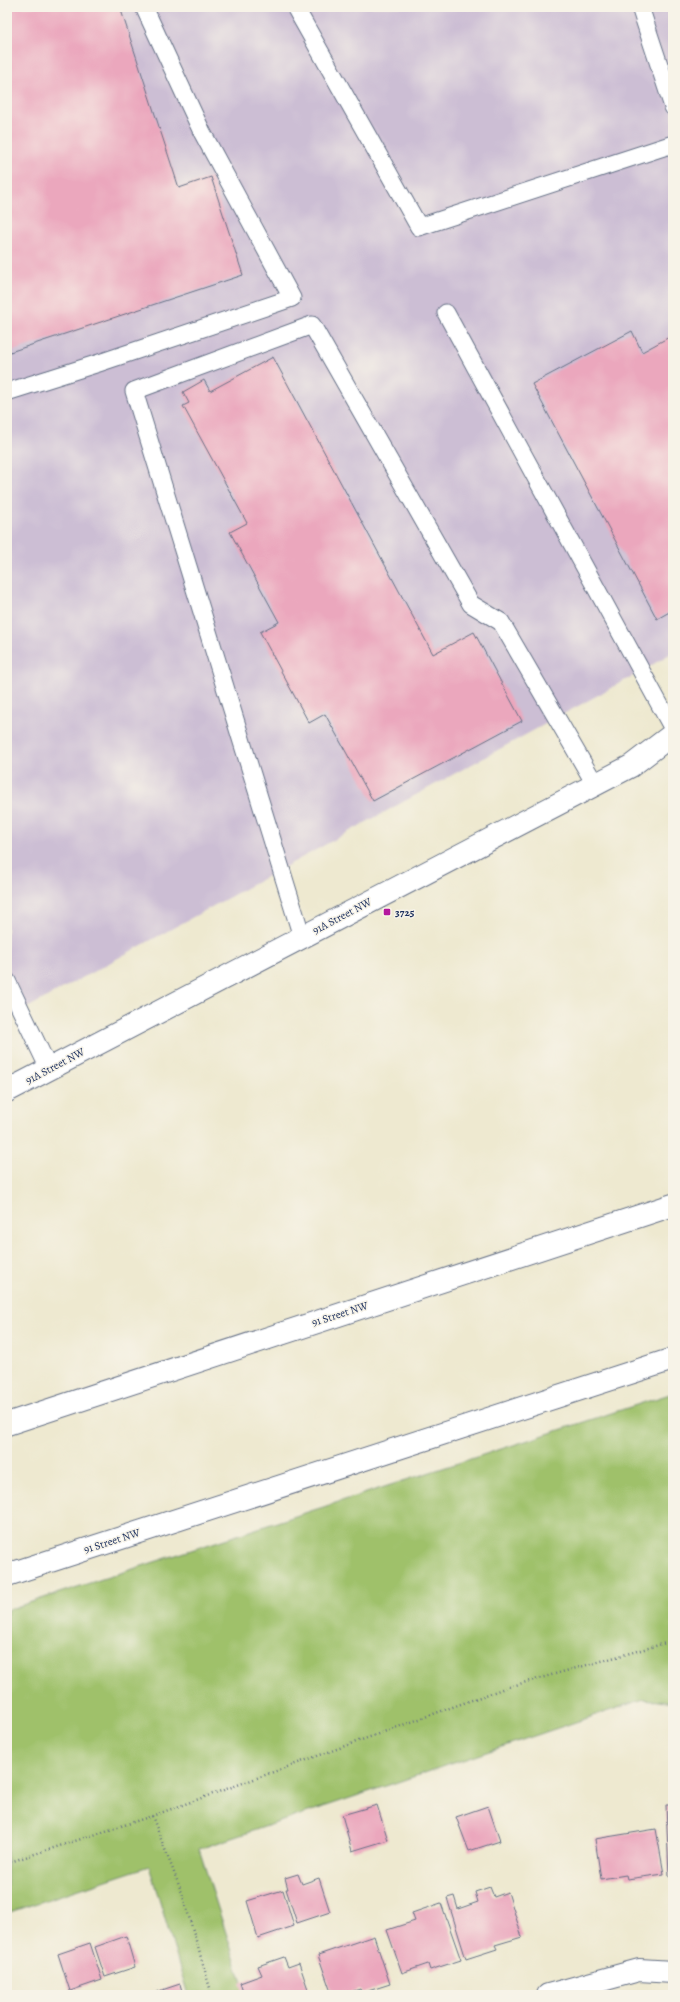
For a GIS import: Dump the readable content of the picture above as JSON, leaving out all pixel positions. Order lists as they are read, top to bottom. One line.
{"streets":{"main road":["91A Street NW","91 Street NW"]},"places":{"transit":["3725"]}}
